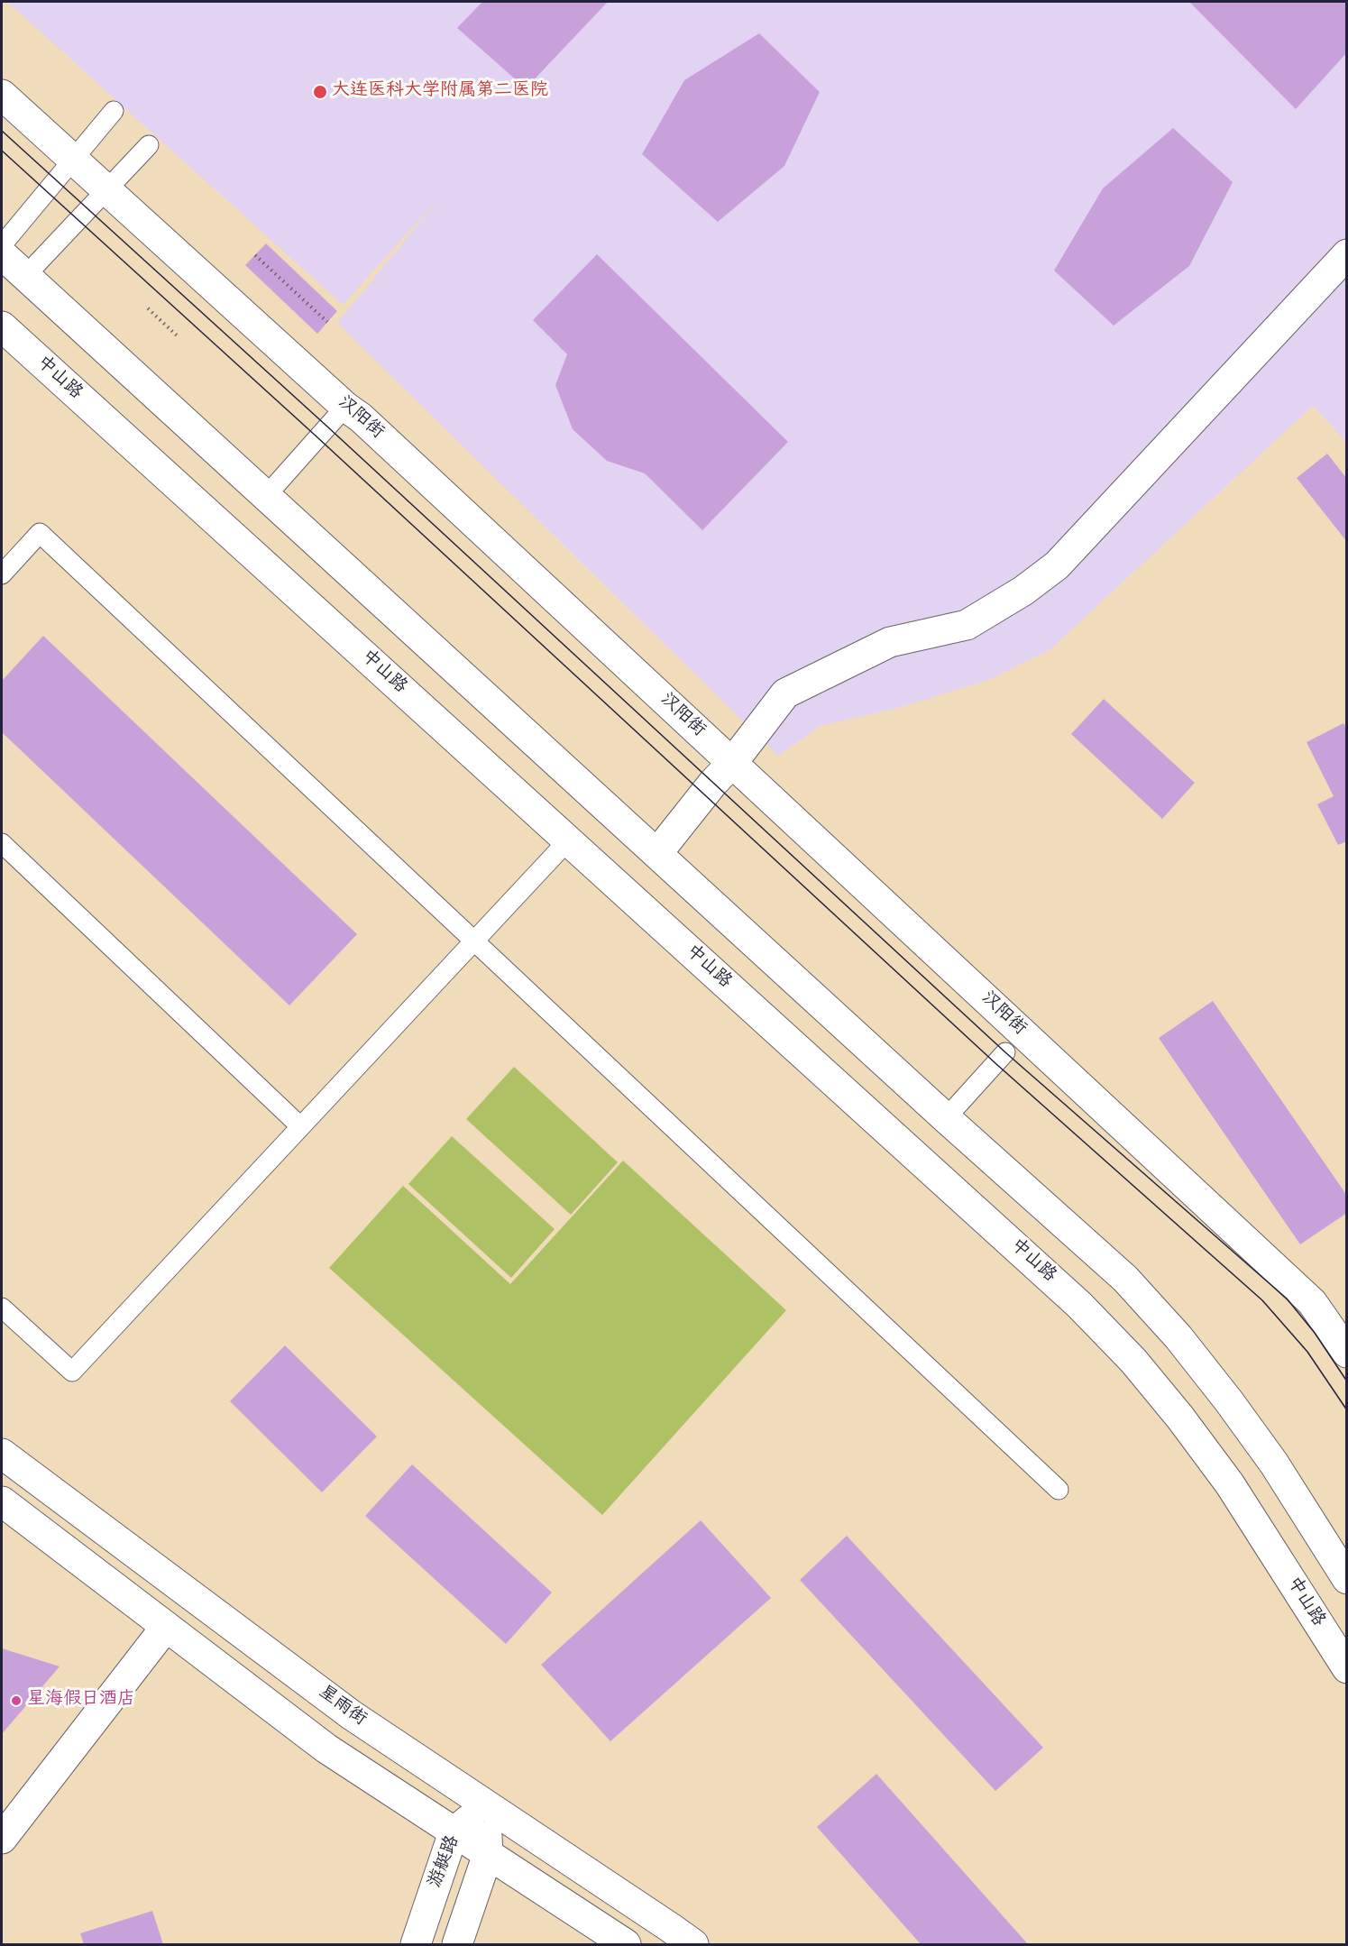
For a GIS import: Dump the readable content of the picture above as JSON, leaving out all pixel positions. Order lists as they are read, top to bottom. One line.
{"streets":{"main road":["中山路","汉阳街","星雨街","游艇路"]},"crossings":[["星雨街","游艇路"]],"places":["大连医科大学附属第二医院","星海假日酒店"]}
